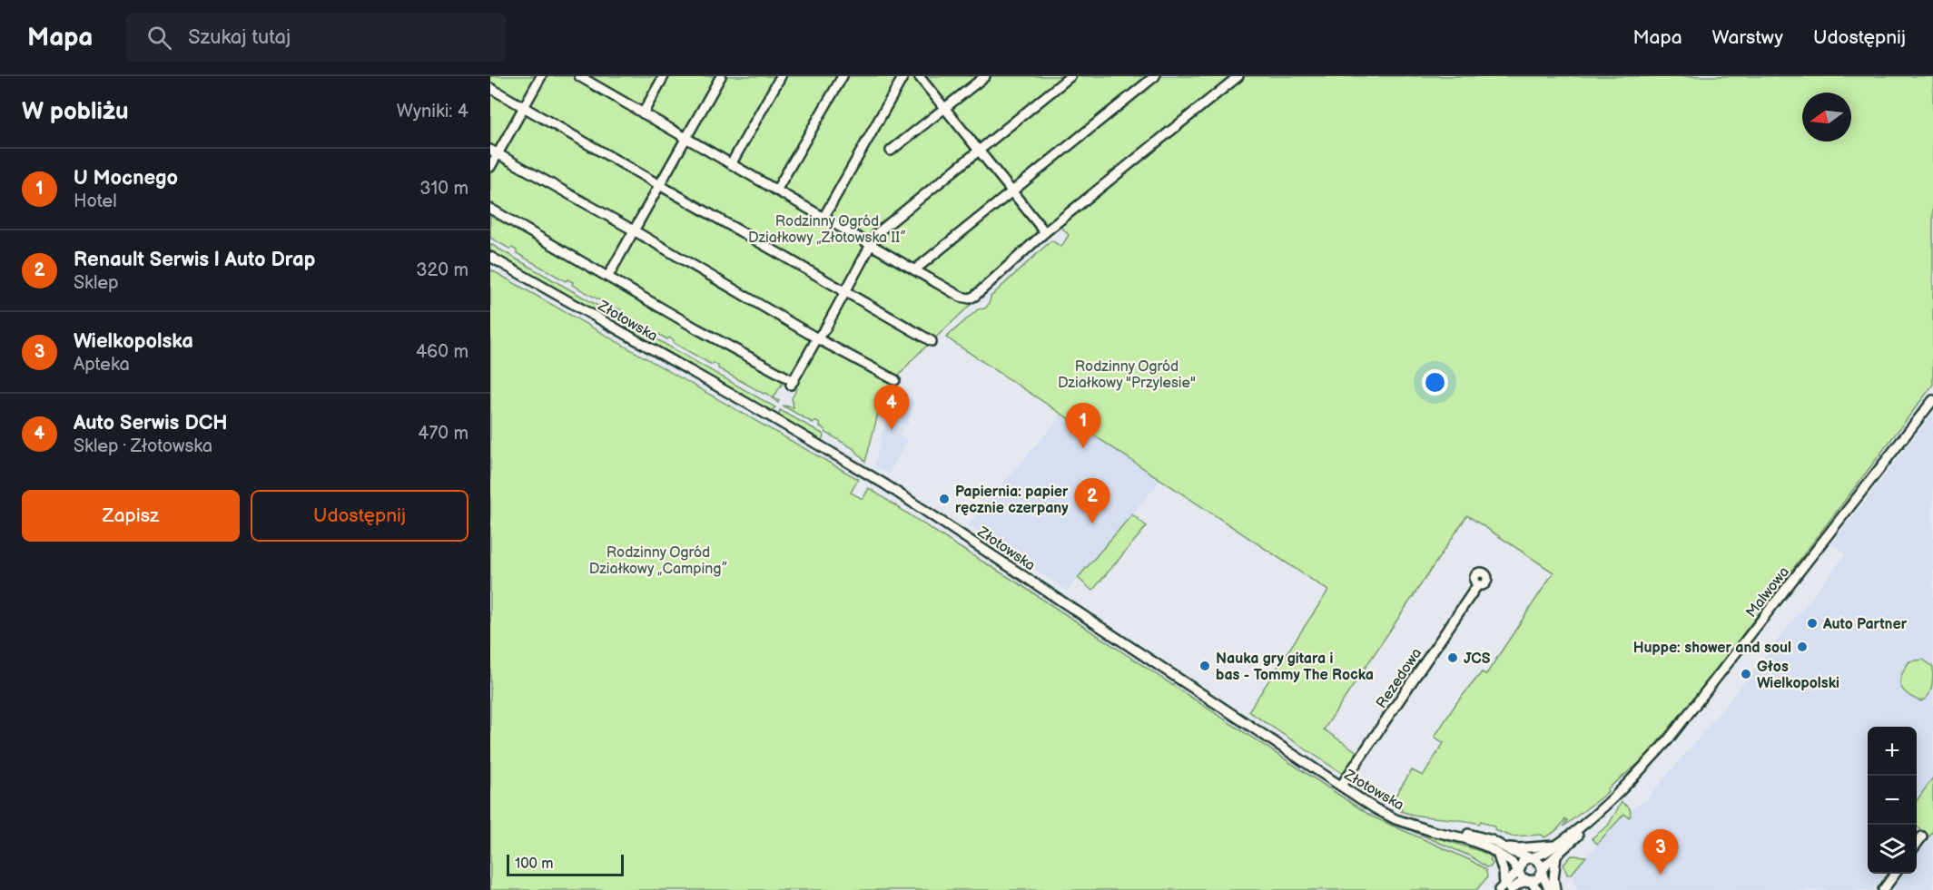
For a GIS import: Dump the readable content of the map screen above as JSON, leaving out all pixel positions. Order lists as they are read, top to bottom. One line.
{"streets":{"street":["Złotowska","Malwowa","Rezedowa"]},"crossings":[["Złotowska","Malwowa"],["Złotowska","Rezedowa"]],"parks":["Rodzinny Ogród Działkowy „Złotowska II”","Rodzinny Ogród Działkowy \"Przylesie\"","Rodzinny Ogród Działkowy „Camping”"],"places":["Papiernia: papier ręcznie czerpany","Auto Partner","Huppe: shower and soul","JCS","Nauka gry gitara i bas - Tommy The Rocka","Głos Wielkopolski"],"scale_bar":"100 m","north":"left","page":{"header":"Mapa","search":"Szukaj tutaj","nav":["Mapa","Warstwy","Udostępnij"],"heading":["W pobliżu","Wyniki: 4"],"list":[{"mark":"1","name":"U Mocnego","note":"Hotel","value":"310 m"},{"mark":"2","name":"Renault Serwis | Auto Drap","note":"Sklep","value":"320 m"},{"mark":"3","name":"Wielkopolska","note":"Apteka","value":"460 m"},{"mark":"4","name":"Auto Serwis DCH","note":"Sklep · Złotowska","value":"470 m"}],"pins":["4","1","2","3"],"buttons":["Zapisz","Udostępnij"],"map_buttons":["+","−"],"scale":"100 m"}}
